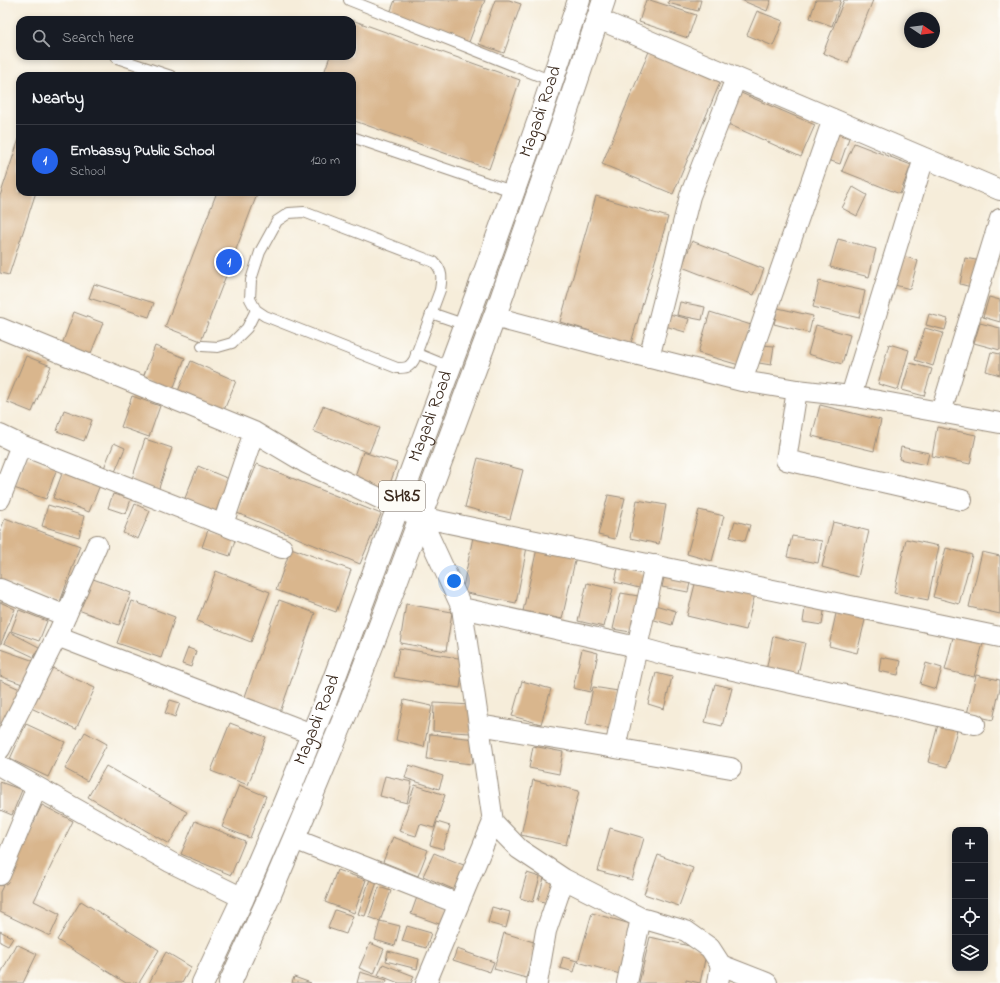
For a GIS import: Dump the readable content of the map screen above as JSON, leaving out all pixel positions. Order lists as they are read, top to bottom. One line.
{"streets":{"main road":["Magadi Road","SH85"]},"north":"right","page":{"search":"Search here","heading":"Nearby","list":[{"mark":"1","name":"Embassy Public School","note":"School","value":"120 m"}],"pins":"1","map_buttons":["+","−"]}}
